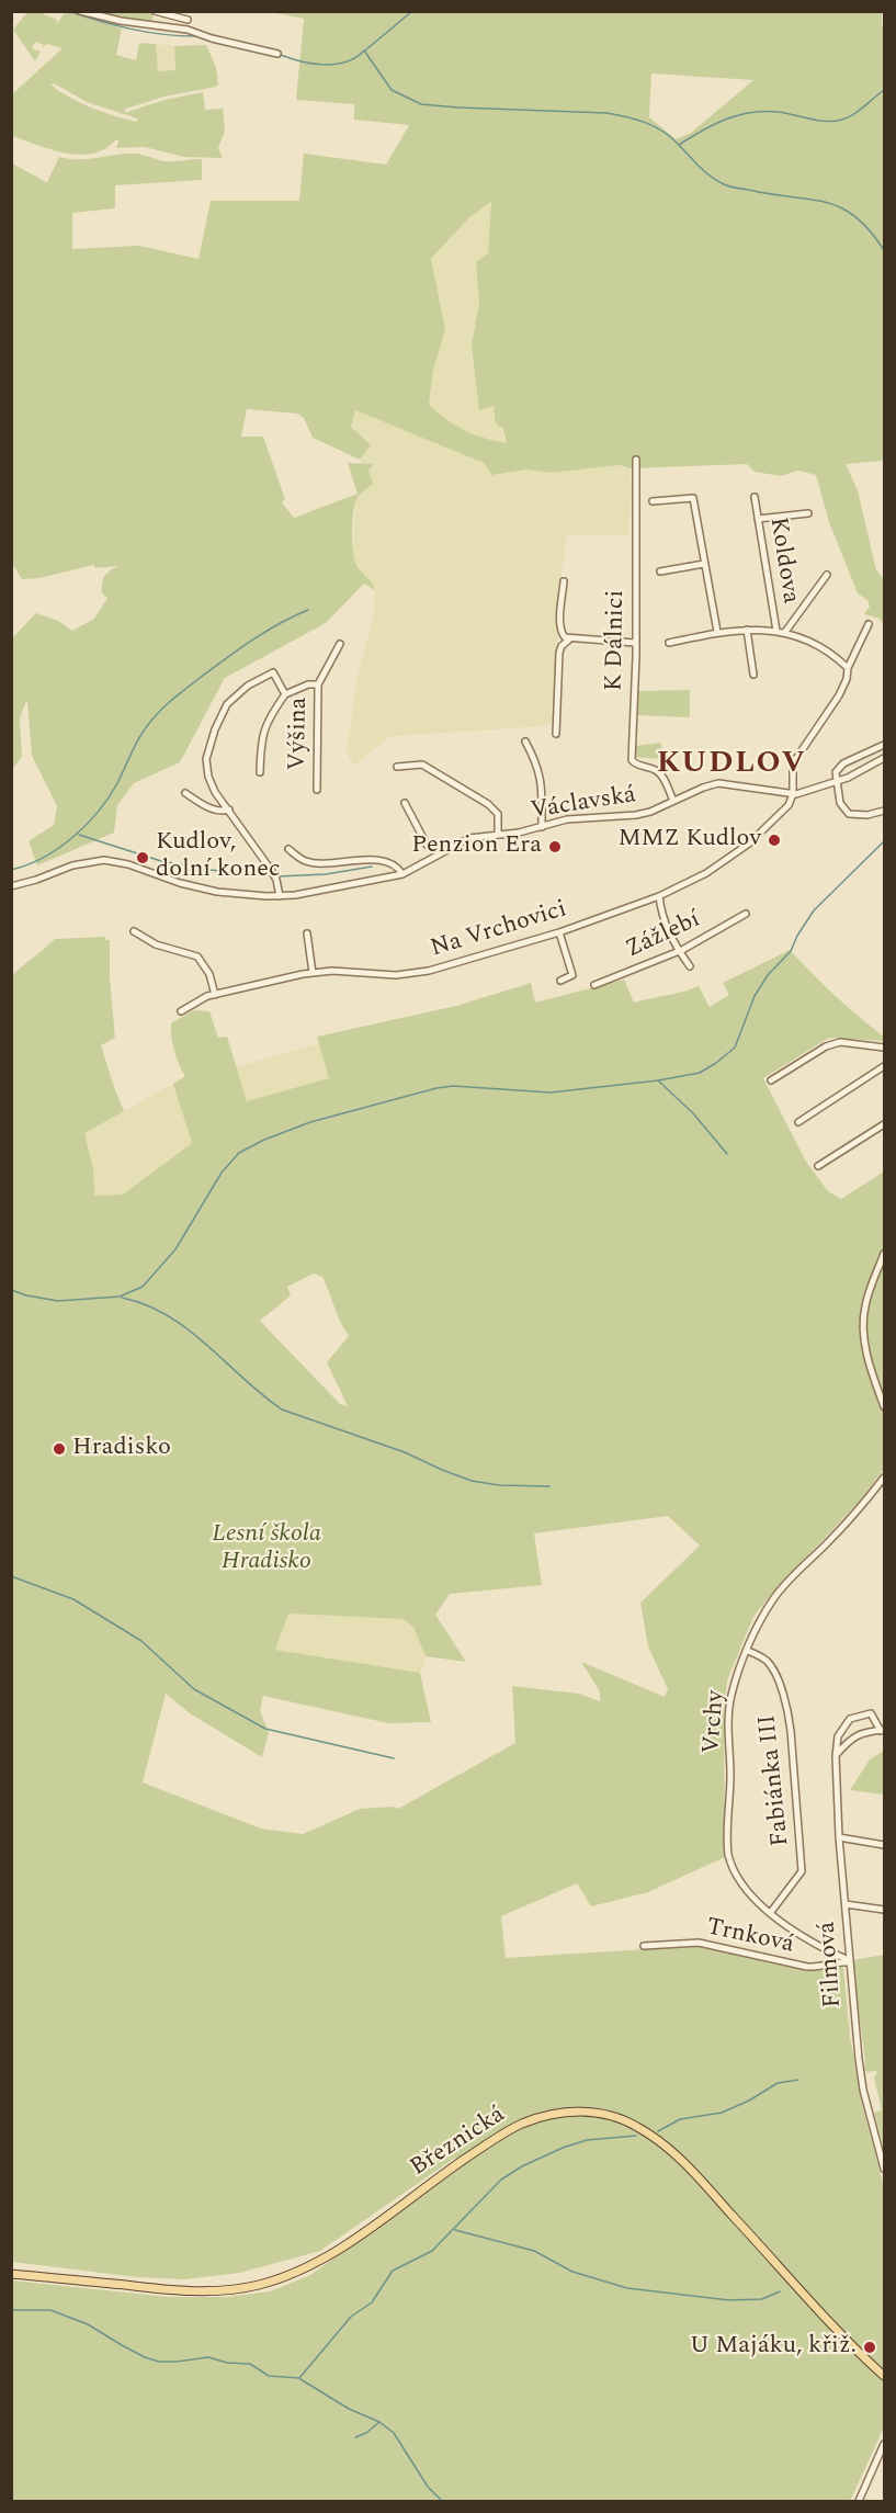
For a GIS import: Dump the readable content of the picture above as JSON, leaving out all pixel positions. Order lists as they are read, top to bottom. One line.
{"streets":{"main road":["Březnická"],"street":["Koldova","K Dálnici","Výšina","Václavská","Na Vrchovici","Zážlebí","Vrchy","Fabiánka III","Trnková","Filmová"]},"crossings":[["K Dálnici","Václavská"],["Václavská","Na Vrchovici"],["Vrchy","Fabiánka III"],["Vrchy","Trnková"],["Vrchy","Filmová"],["Trnková","Filmová"]],"districts":["KUDLOV"],"parks":["Lesní škola Hradisko"],"places":["MMZ Kudlov","Penzion Era","Kudlov, dolní konec","Hradisko","U Majáku, křiž."]}
